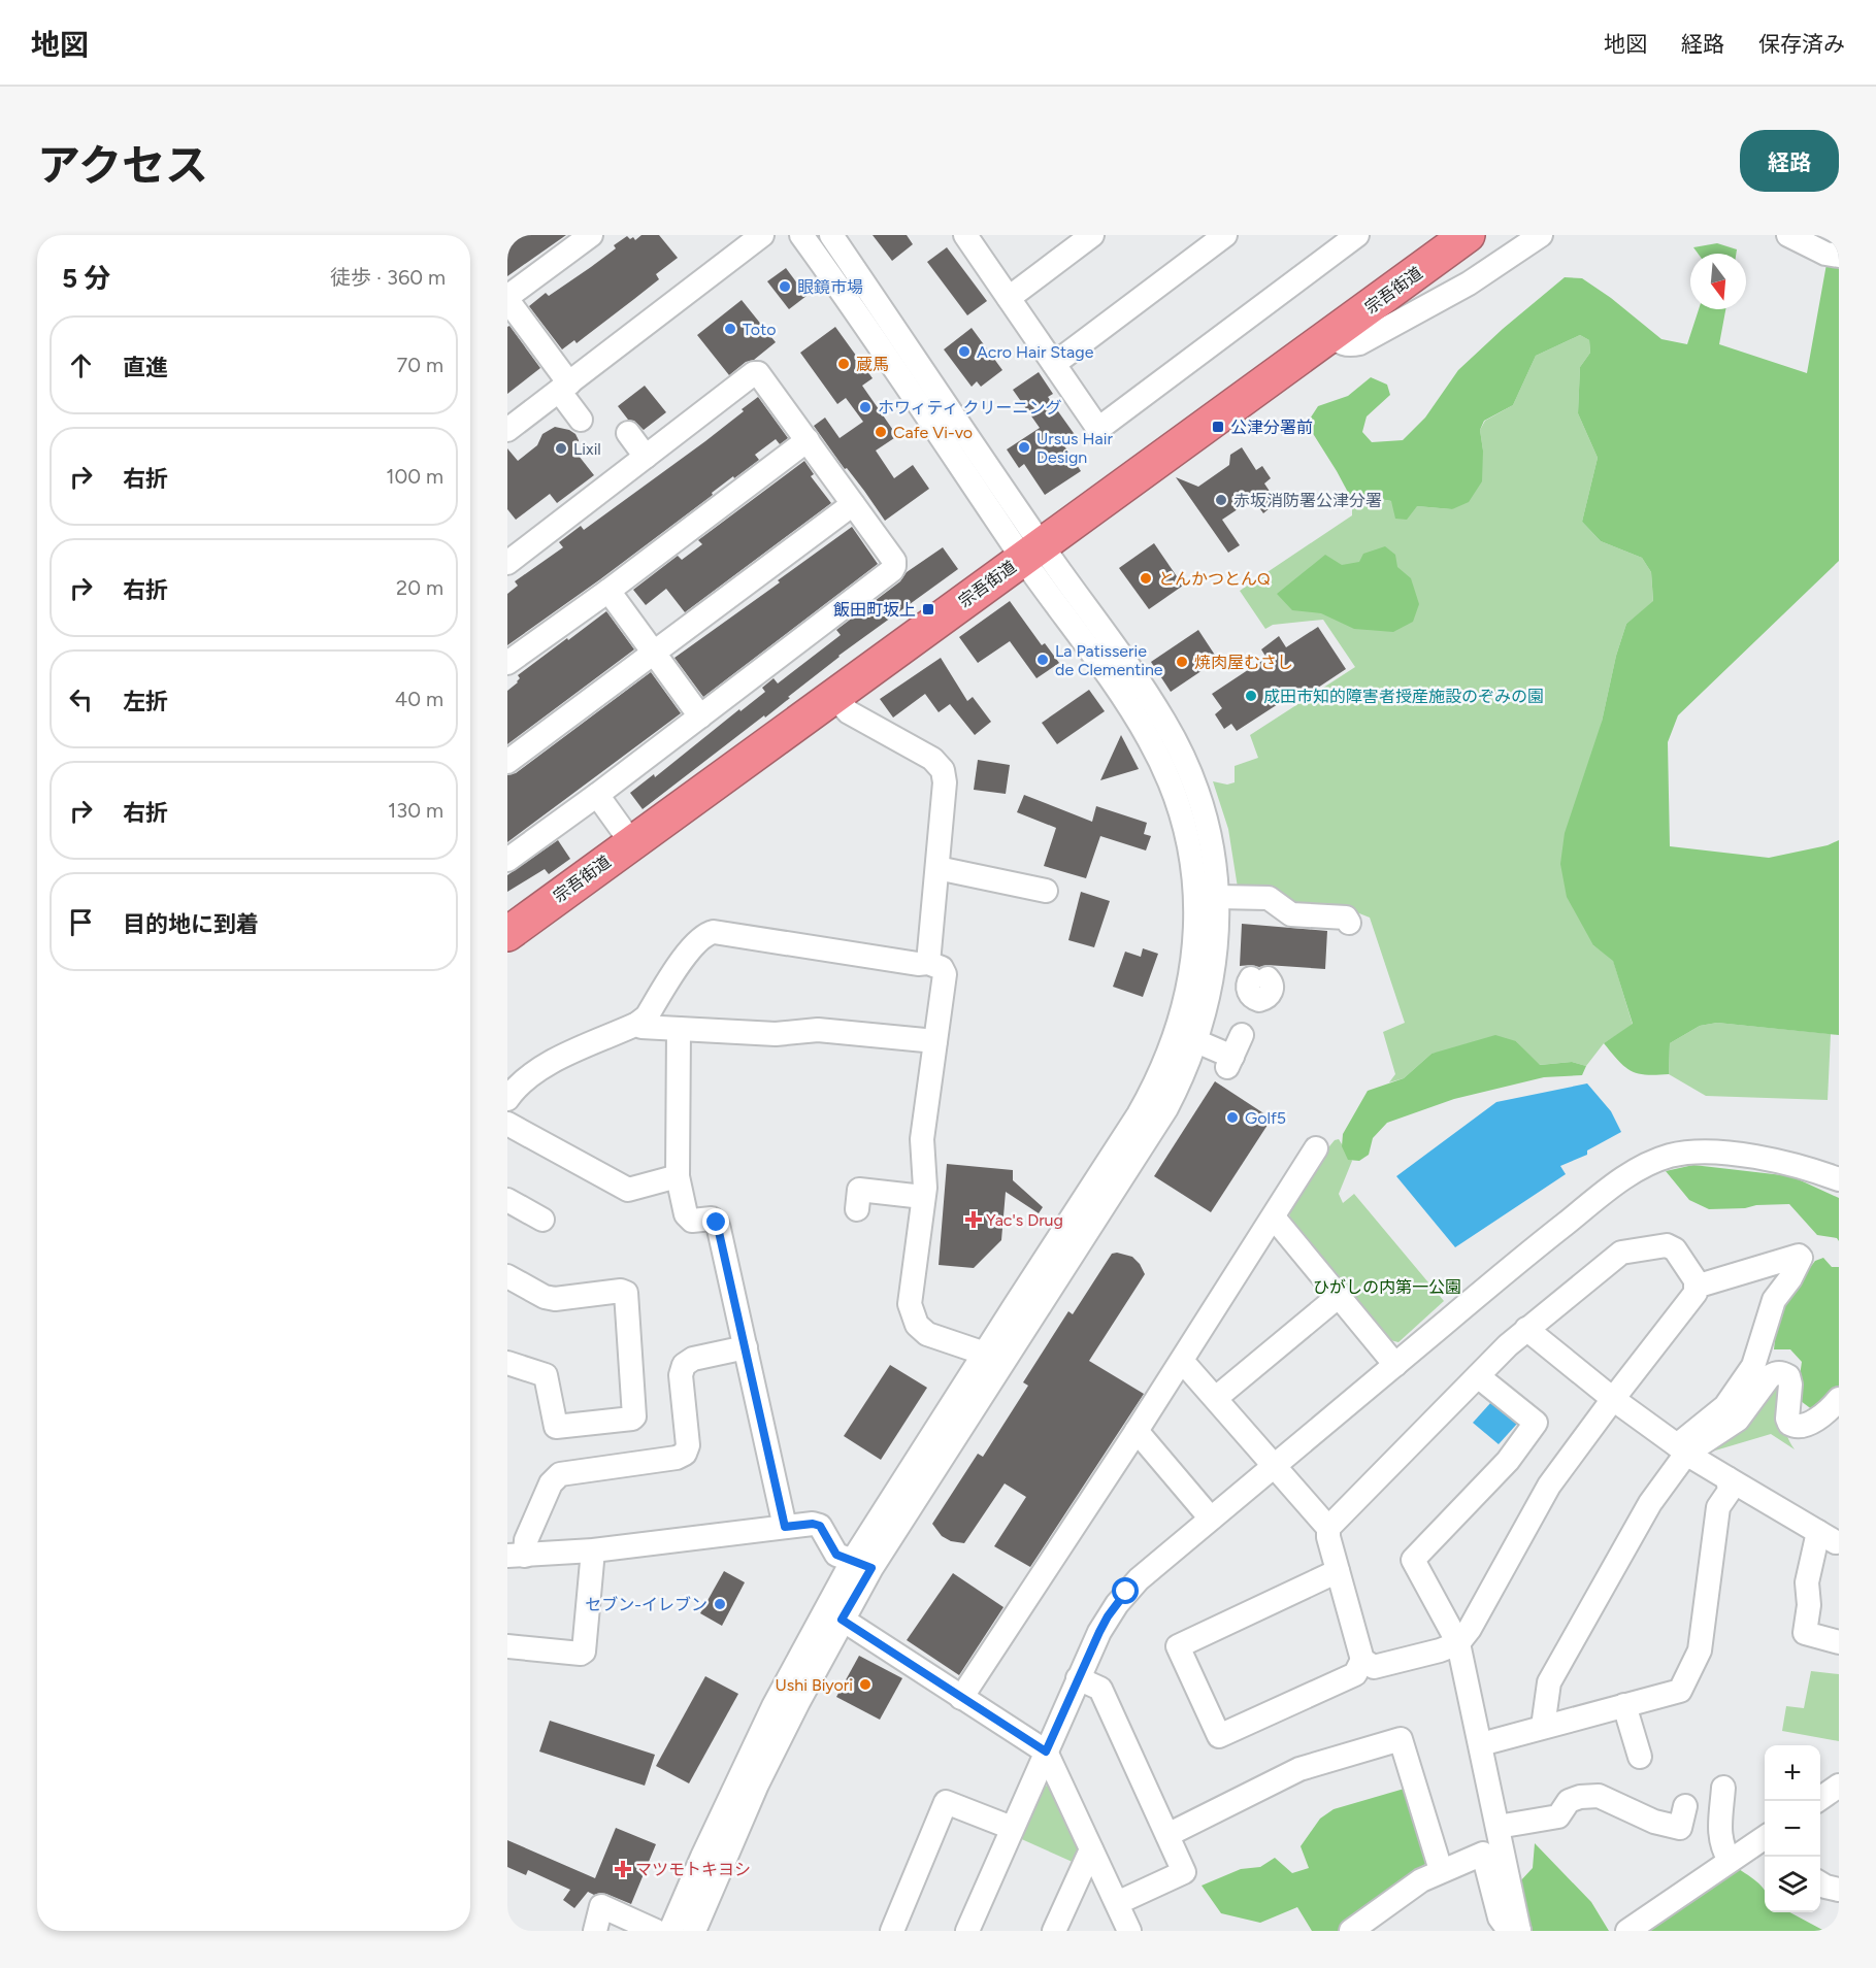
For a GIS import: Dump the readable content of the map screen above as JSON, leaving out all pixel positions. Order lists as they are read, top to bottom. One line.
{"streets":{"highway":["宗吾街道"]},"parks":["ひがしの内第一公園"],"places":{"other":["眼鏡市場","Toto","Acro Hair Stage","蔵馬","ホワィティ クリーニング","Cafe Vi-vo","Ursus Hair Design","Lixil","赤坂消防署公津分署","とんかつとんQ","La Patisserie de Clementine","焼肉屋むさし","成田市知的障害者授産施設のぞみの園","Golf5","セブン-イレブン","Ushi Biyori"],"transit":["公津分署前","飯田町坂上"],"health":["Yac's Drug","マツモトキヨシ"]},"north":"bottom","page":{"header":"地図","nav":["地図","経路","保存済み"],"title":"アクセス","buttons":"経路","heading":["5 分","徒歩 · 360 m"],"list":[["直進","70 m"],["右折","100 m"],["右折","20 m"],["左折","40 m"],["右折","130 m"],"目的地に到着"],"map_buttons":["+","−"]}}
